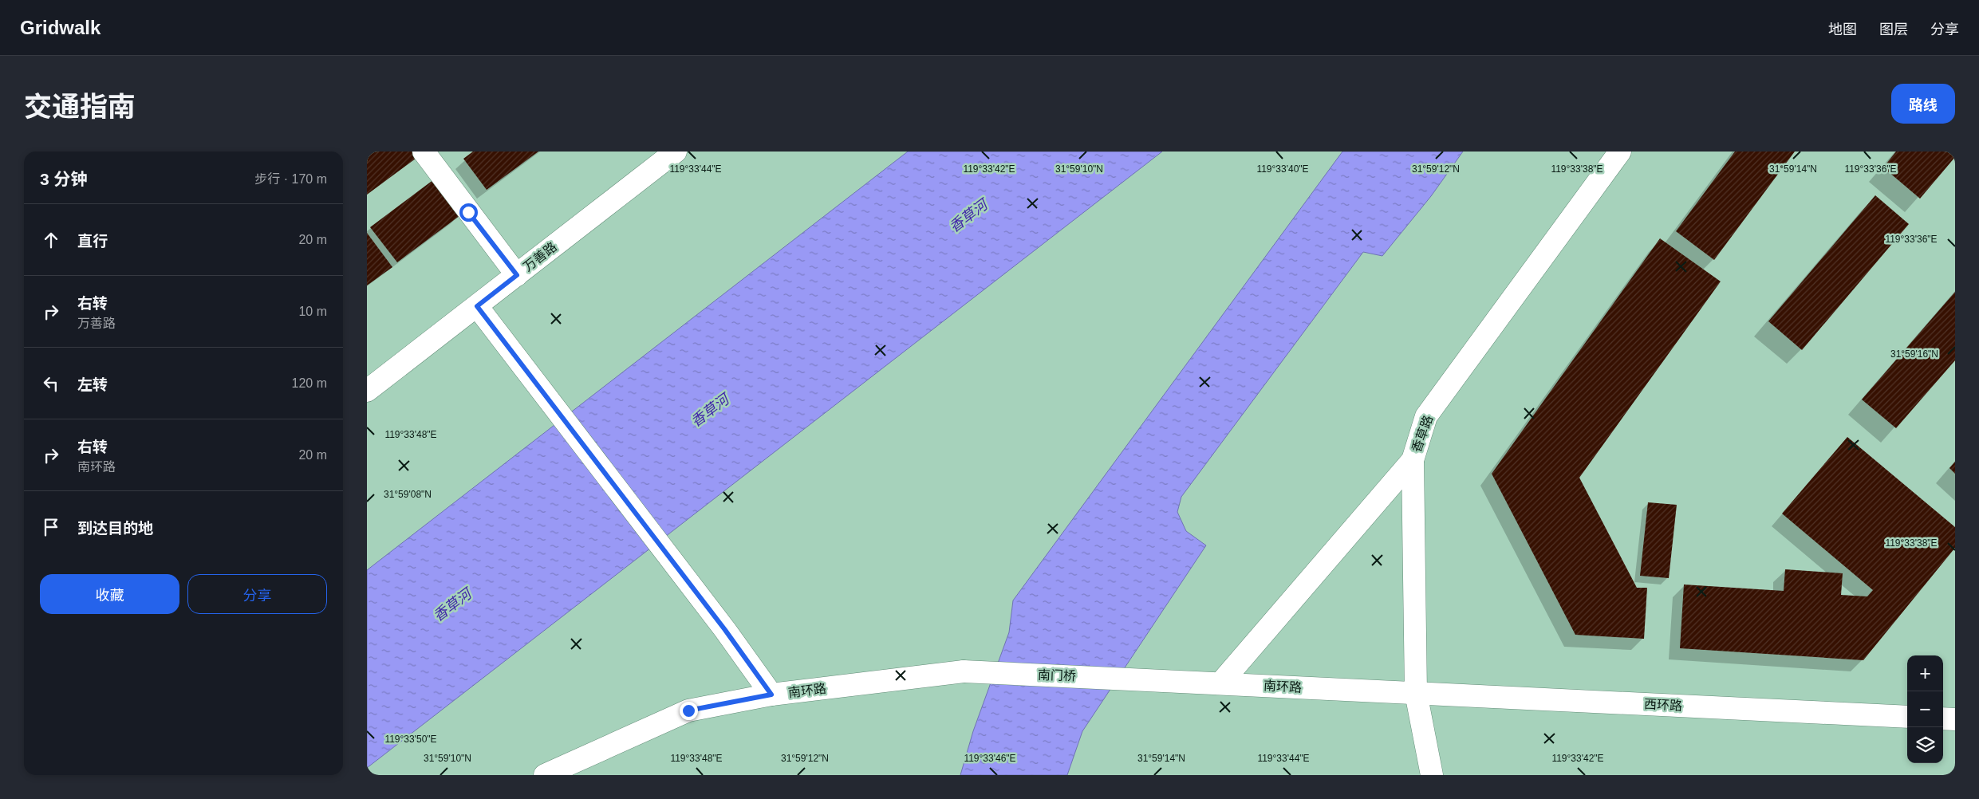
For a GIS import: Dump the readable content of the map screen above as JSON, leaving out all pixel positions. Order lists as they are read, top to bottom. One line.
{"streets":{"street":["万善路","香草路","南门桥","南环路","西环路"]},"crossings":[["香草路","南环路"],["南门桥","南环路"],["南环路","西环路"]],"water":["香草河"],"page":{"header":"Gridwalk","nav":["地图","图层","分享"],"title":"交通指南","buttons":["路线",["收藏","分享"]],"heading":["3 分钟","步行 · 170 m"],"list":[["直行","20 m"],["右转","万善路","10 m"],["左转","120 m"],["右转","南环路","20 m"],"到达目的地"],"map_buttons":["+","−"]},"coordinates":["31°59'12\"N","31°59'10\"N","31°59'14\"N","119°33'44\"E","119°33'42\"E","119°33'40\"E","119°33'38\"E","119°33'36\"E","31°59'16\"N","119°33'48\"E","31°59'08\"N","119°33'50\"E","119°33'46\"E"]}
